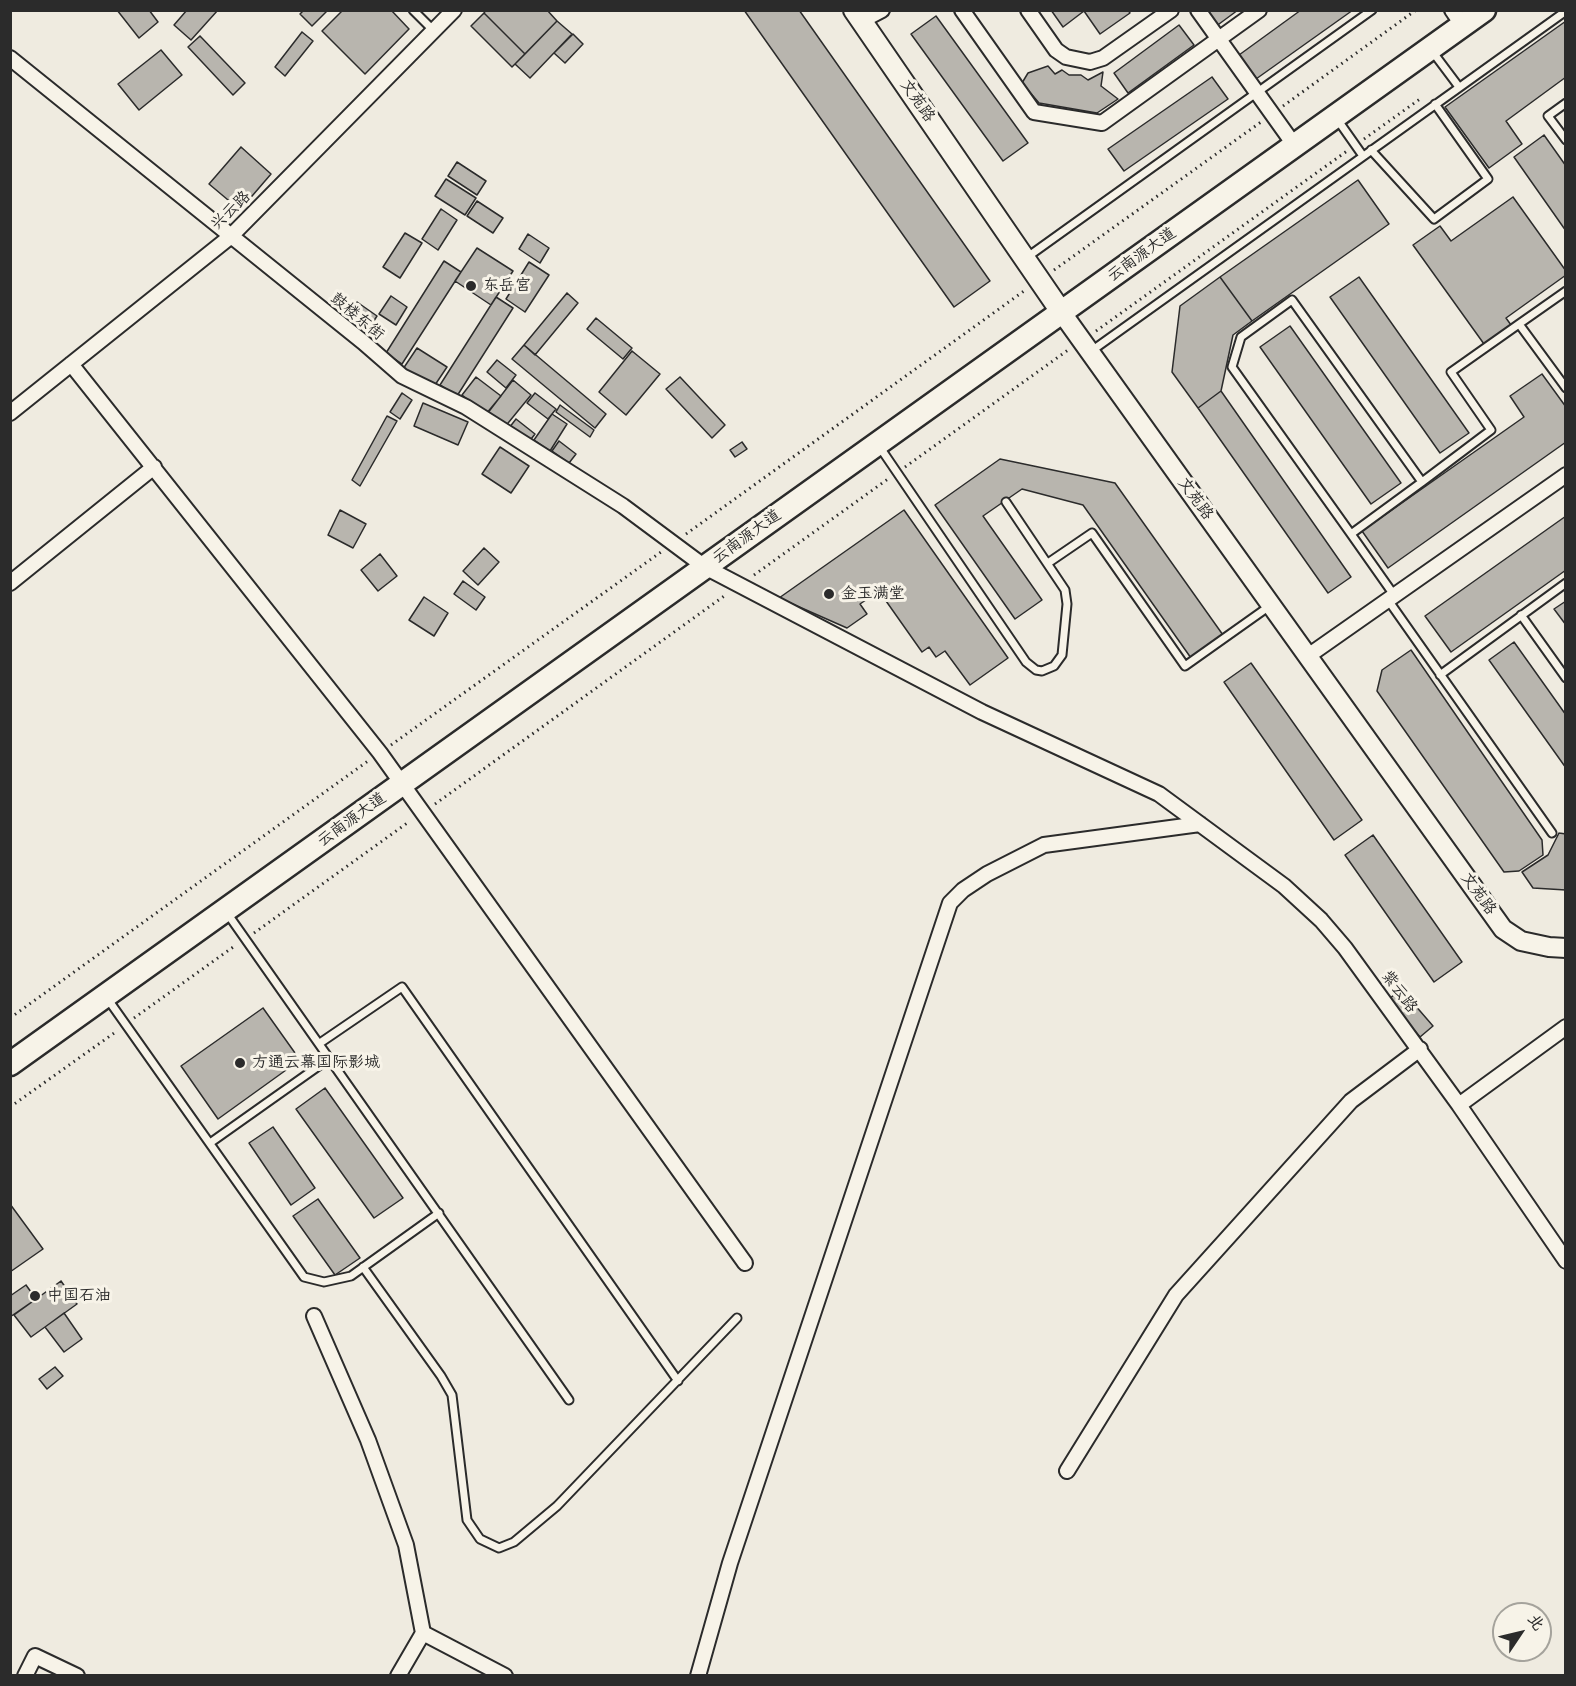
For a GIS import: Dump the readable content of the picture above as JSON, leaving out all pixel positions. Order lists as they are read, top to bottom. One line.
{"streets":{"main road":["文苑路","云南源大道"],"street":["兴云路","鼓楼东街","紫云路"]},"crossings":[["文苑路","云南源大道"],["兴云路","鼓楼东街"],["云南源大道","鼓楼东街"],["鼓楼东街","紫云路"]],"places":["东岳宫","金玉满堂","方通云幕国际影城","中国石油"],"north":"top right"}
